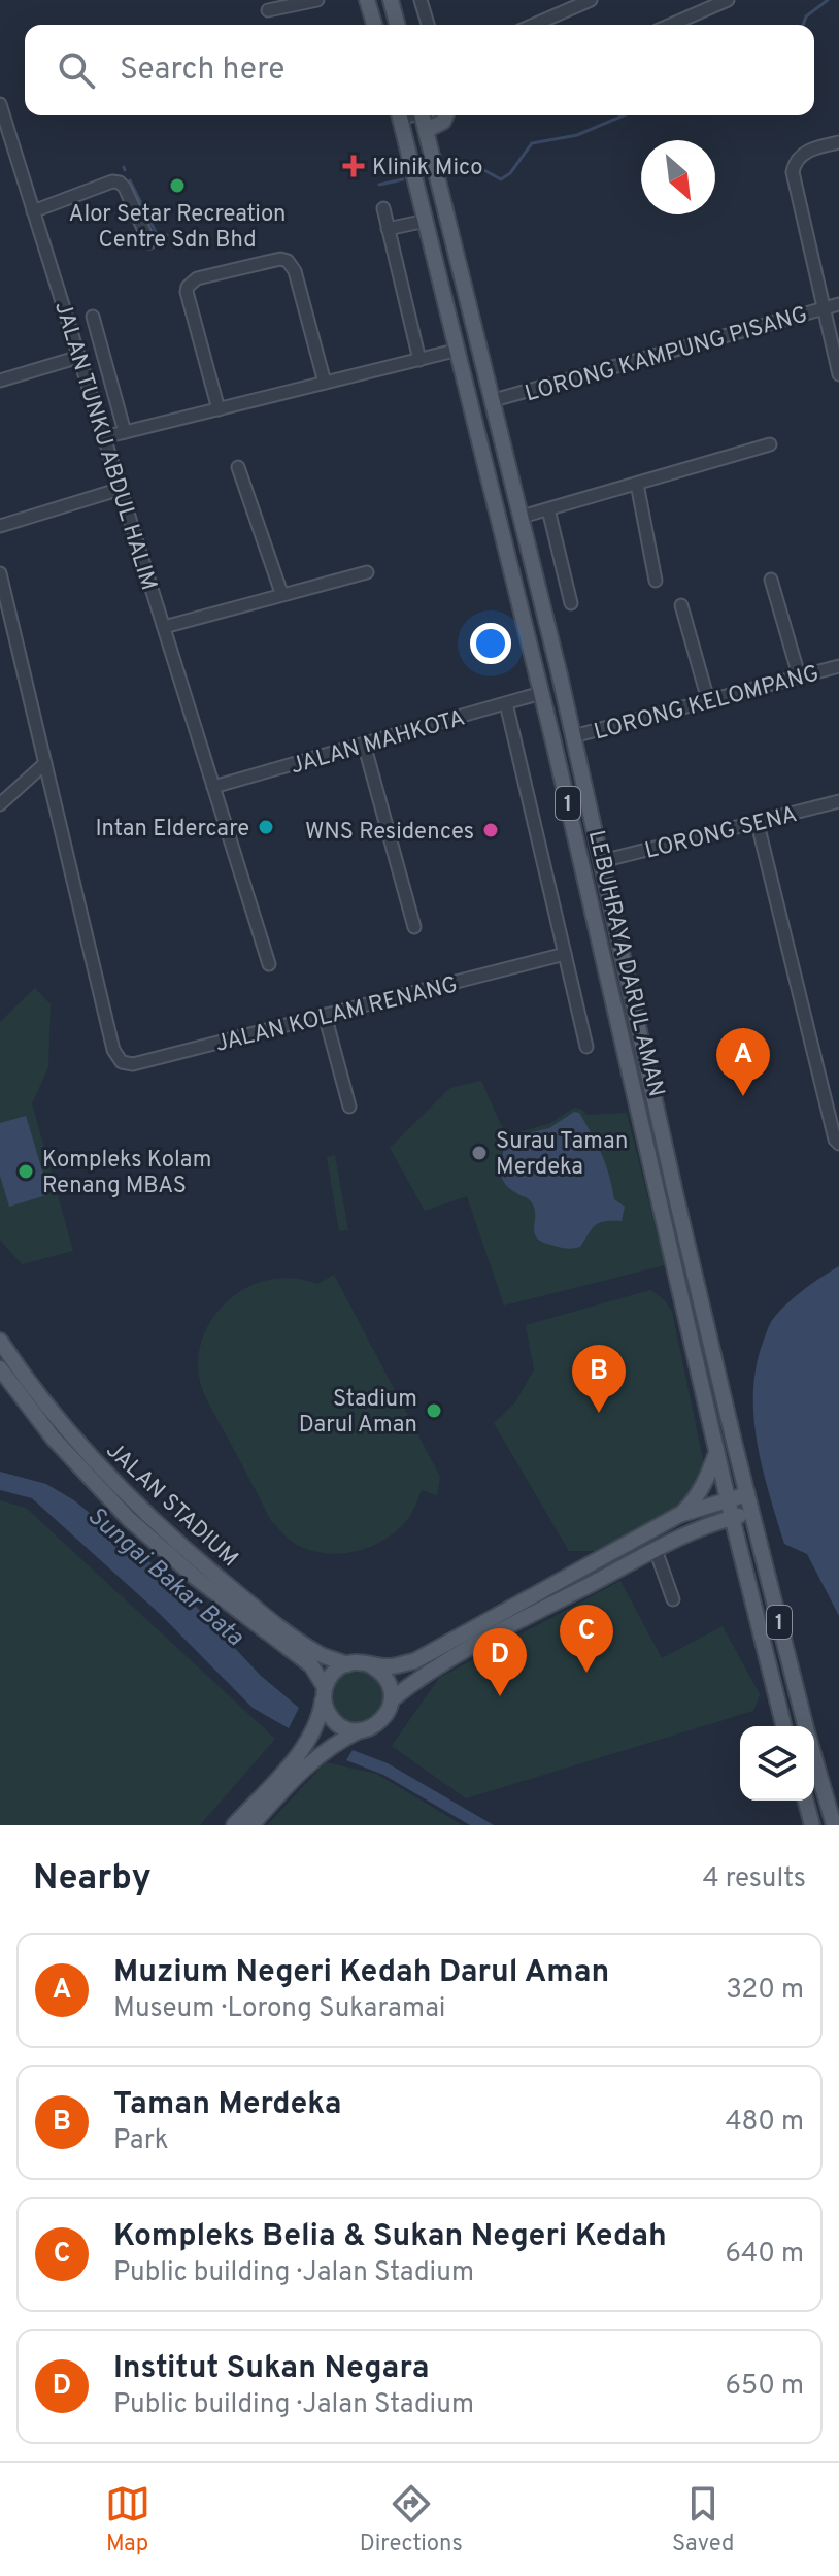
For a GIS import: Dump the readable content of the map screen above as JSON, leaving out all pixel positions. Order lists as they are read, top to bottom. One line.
{"streets":{"main road":["1","LEBUHRAYA DARUL AMAN","JALAN STADIUM"],"street":["LORONG KAMPUNG PISANG","JALAN TUNKU ABDUL HALIM","LORONG KELOMPANG","JALAN MAHKOTA","LORONG SENA","JALAN KOLAM RENANG"]},"crossings":[["LORONG KAMPUNG PISANG","LEBUHRAYA DARUL AMAN"],["JALAN TUNKU ABDUL HALIM","JALAN MAHKOTA"],["LORONG KELOMPANG","LEBUHRAYA DARUL AMAN"],["JALAN MAHKOTA","LEBUHRAYA DARUL AMAN"],["LORONG SENA","LEBUHRAYA DARUL AMAN"]],"water":["Sungai Bakar Bata"],"places":{"health":["Klinik Mico"],"other":["Alor Setar Recreation Centre Sdn Bhd","Intan Eldercare","WNS Residences","Surau Taman Merdeka","Kompleks Kolam Renang MBAS","Stadium Darul Aman"]},"north":"bottom right","page":{"search":"Search here","pins":["A","B","C","D"],"heading":["Nearby","4 results"],"list":[{"mark":"A","name":"Muzium Negeri Kedah Darul Aman","note":"Museum · Lorong Sukaramai","value":"320 m"},{"mark":"B","name":"Taman Merdeka","note":"Park","value":"480 m"},{"mark":"C","name":"Kompleks Belia & Sukan Negeri Kedah","note":"Public building · Jalan Stadium","value":"640 m"},{"mark":"D","name":"Institut Sukan Negara","note":"Public building · Jalan Stadium","value":"650 m"}],"nav":["Map","Directions","Saved"]}}
